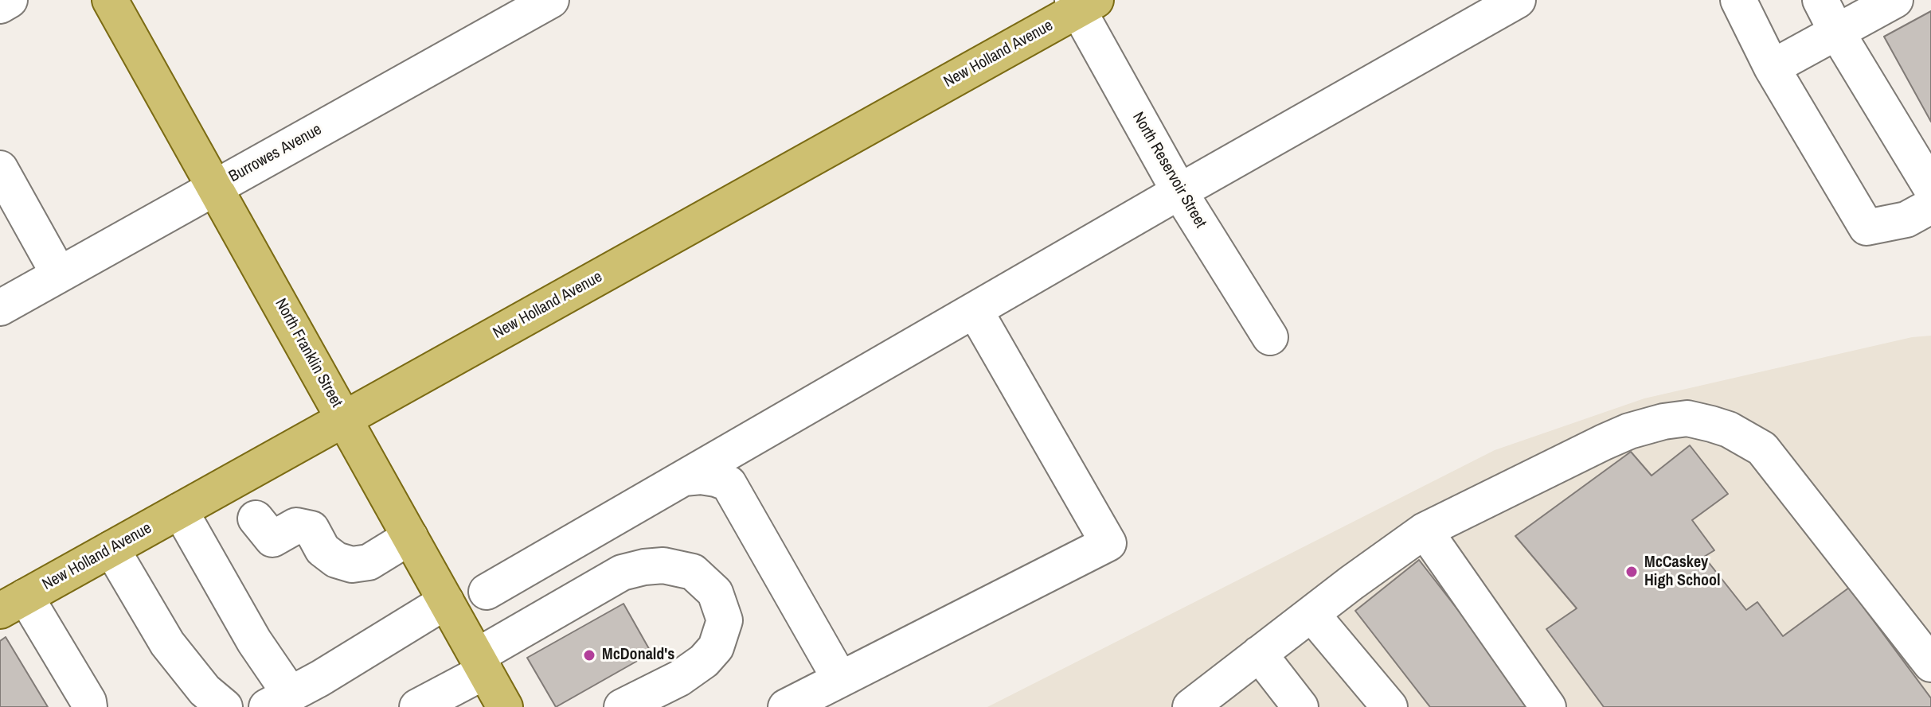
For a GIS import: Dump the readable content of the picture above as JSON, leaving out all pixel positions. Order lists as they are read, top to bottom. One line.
{"streets":{"main road":["New Holland Avenue","North Franklin Street"],"street":["Burrowes Avenue","North Reservoir Street"]},"crossings":[["New Holland Avenue","North Reservoir Street"],["New Holland Avenue","North Franklin Street"],["Burrowes Avenue","North Franklin Street"]],"places":["McCaskey High School","McDonald's"]}
